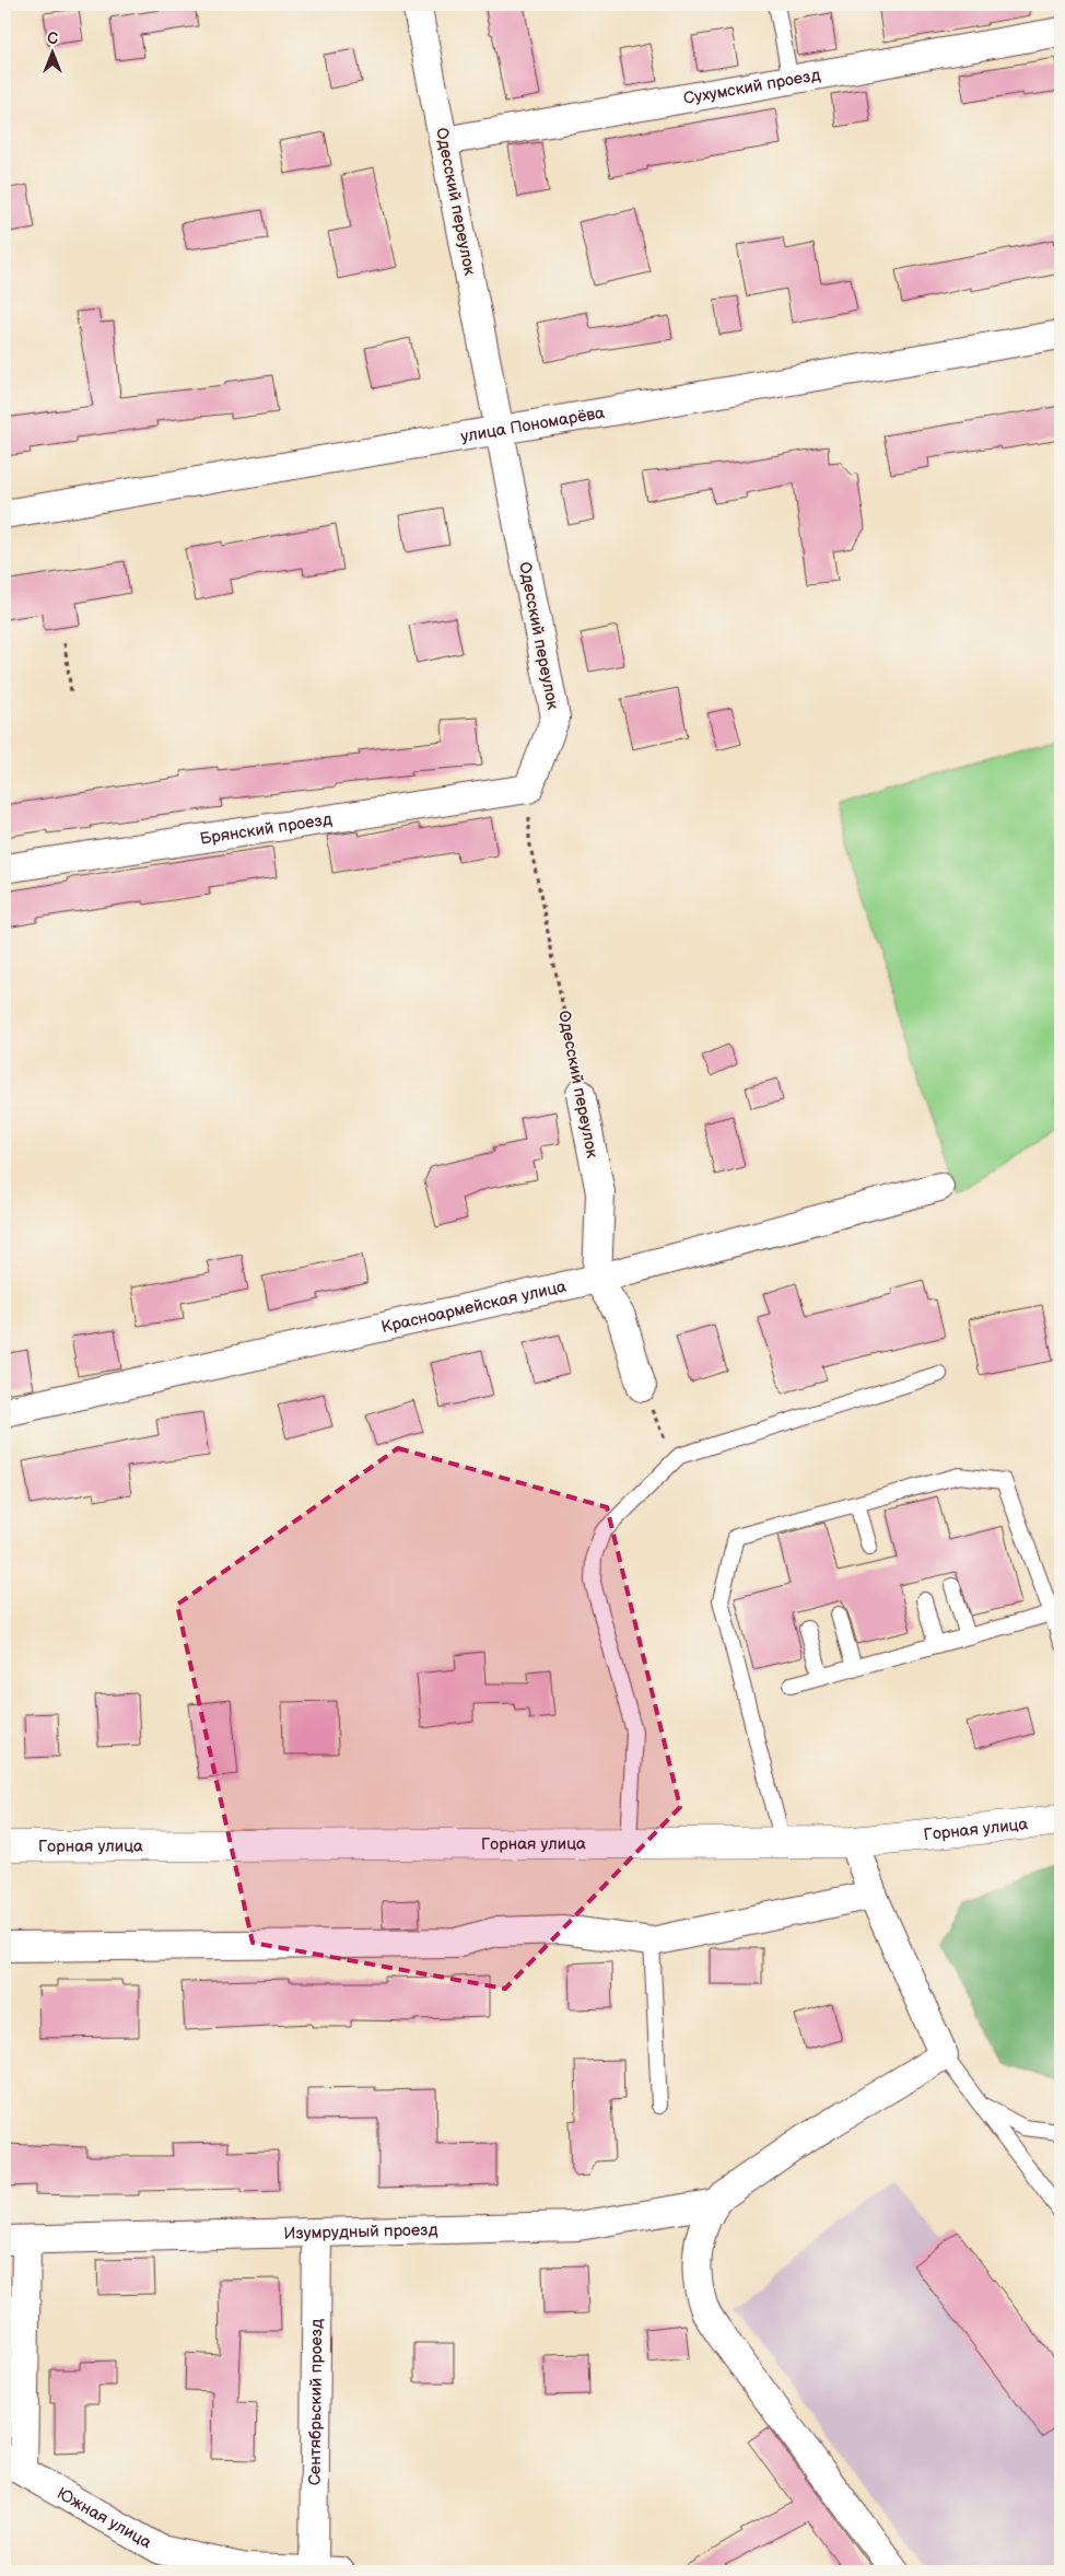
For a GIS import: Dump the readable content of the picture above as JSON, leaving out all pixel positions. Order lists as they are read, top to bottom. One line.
{"streets":{"street":["Сухумский проезд","Одесский переулок","улица Пономарёва","Брянский проезд","Красноармейская улица","Горная улица","Изумрудный проезд","Сентябрьский проезд","Южная улица"]},"crossings":[["Сухумский проезд","Одесский переулок"],["Одесский переулок","улица Пономарёва"],["Одесский переулок","Брянский проезд"],["Одесский переулок","Красноармейская улица"],["Изумрудный проезд","Сентябрьский проезд"],["Сентябрьский проезд","Южная улица"]],"north":"top"}
